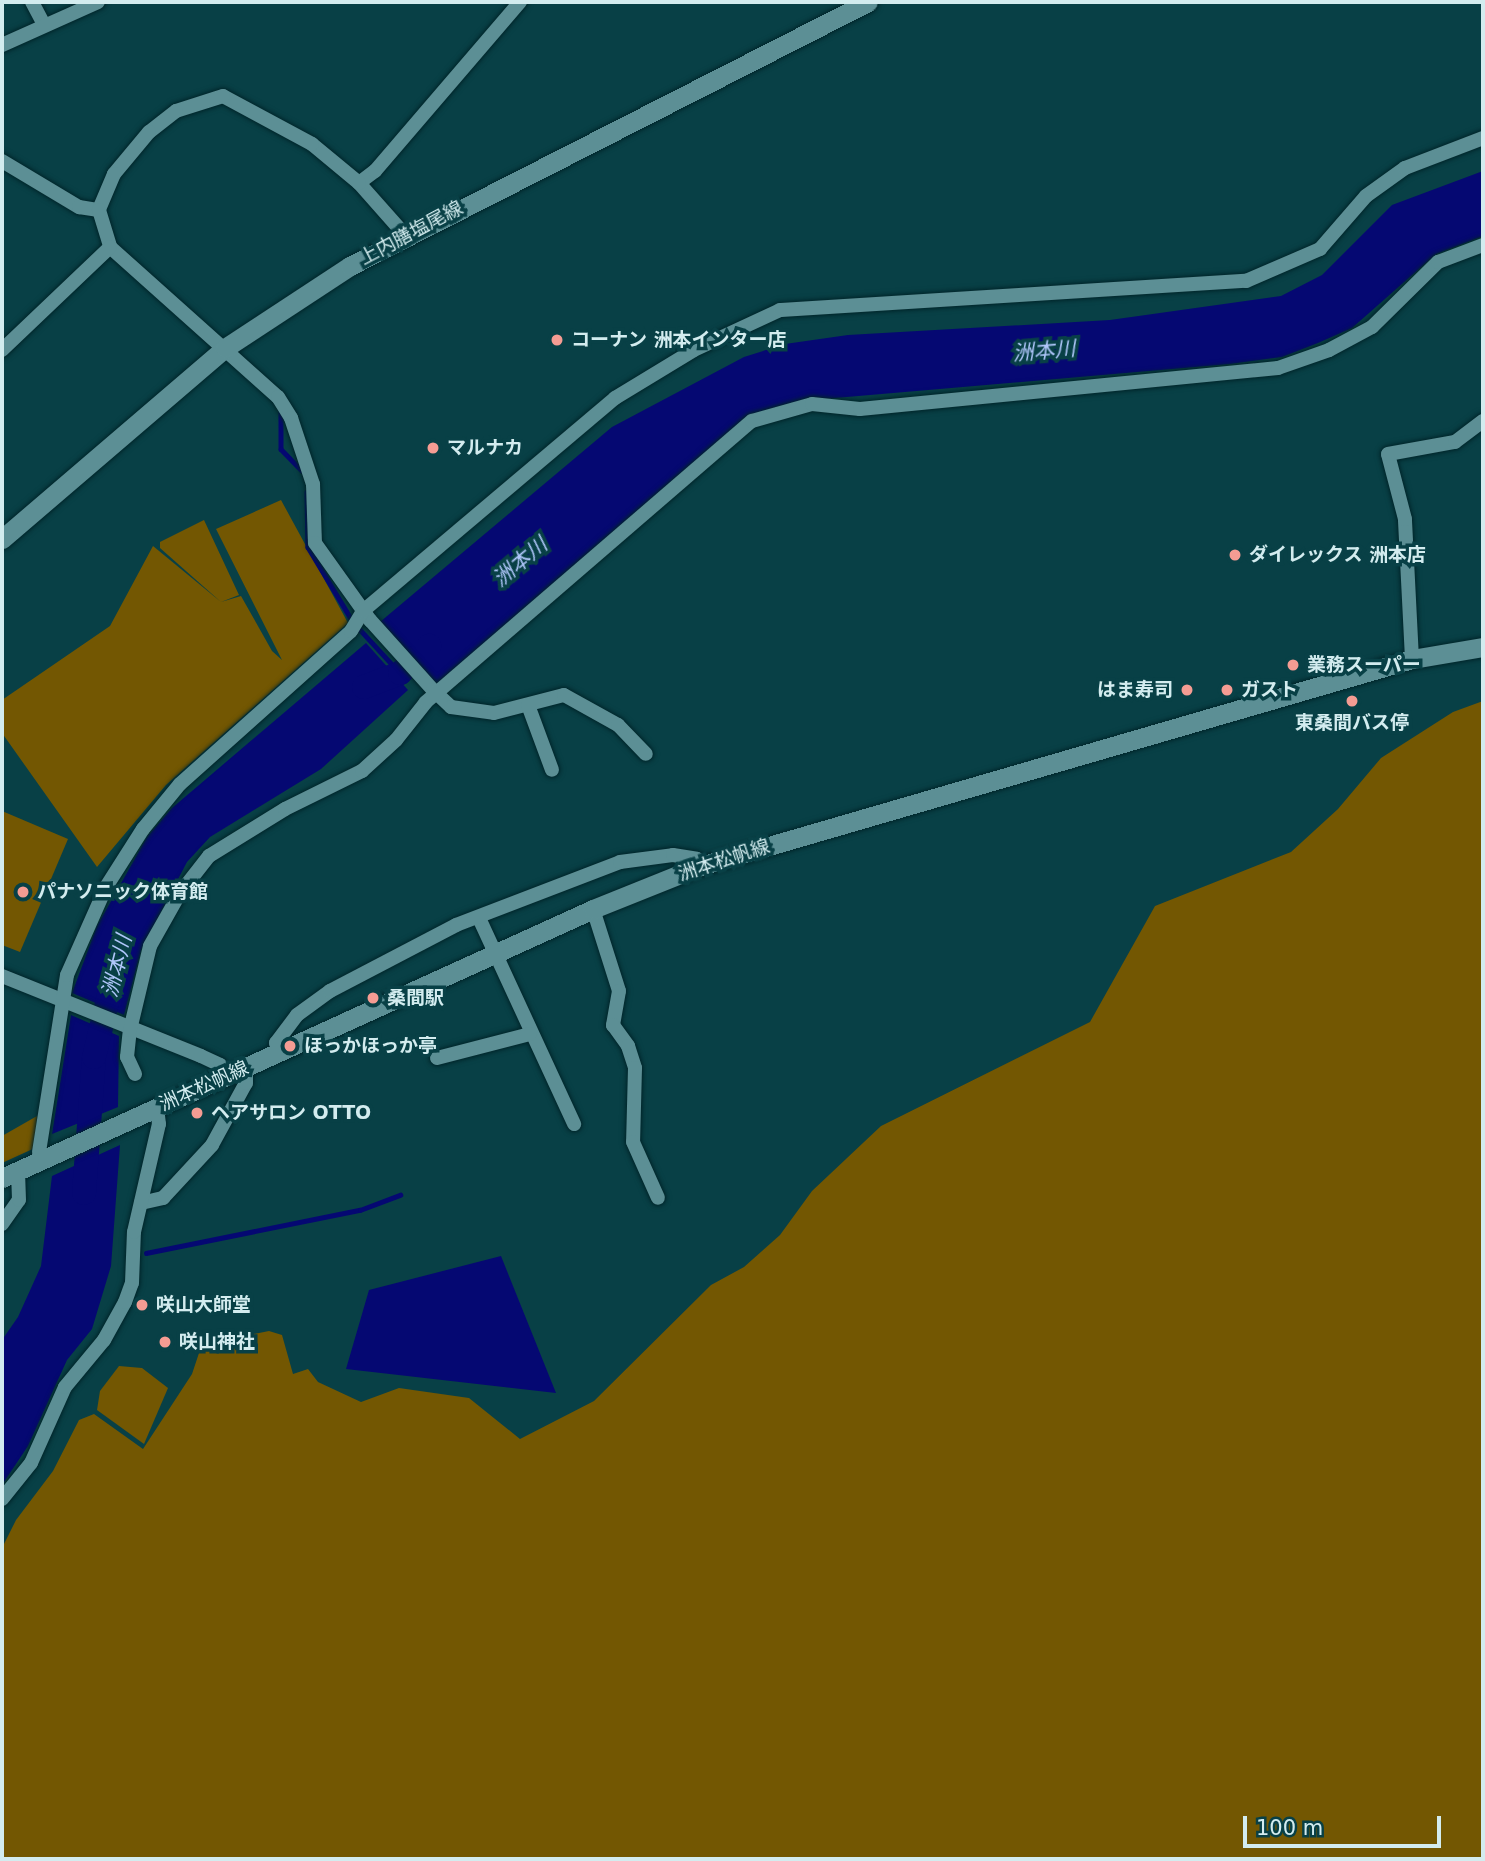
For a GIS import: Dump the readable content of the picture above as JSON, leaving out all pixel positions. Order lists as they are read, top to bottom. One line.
{"streets":{"main road":["上内膳塩尾線","洲本松帆線"]},"water":["洲本川"],"places":["コーナン 洲本インター店","マルナカ","ダイレックス 洲本店","業務スーパー","はま寿司","ガスト","東桑間バス停","パナソニック体育館","桑間駅","ほっかほっか亭","ヘアサロン OTTO","咲山大師堂","咲山神社"],"scale_bar":"100 m"}
